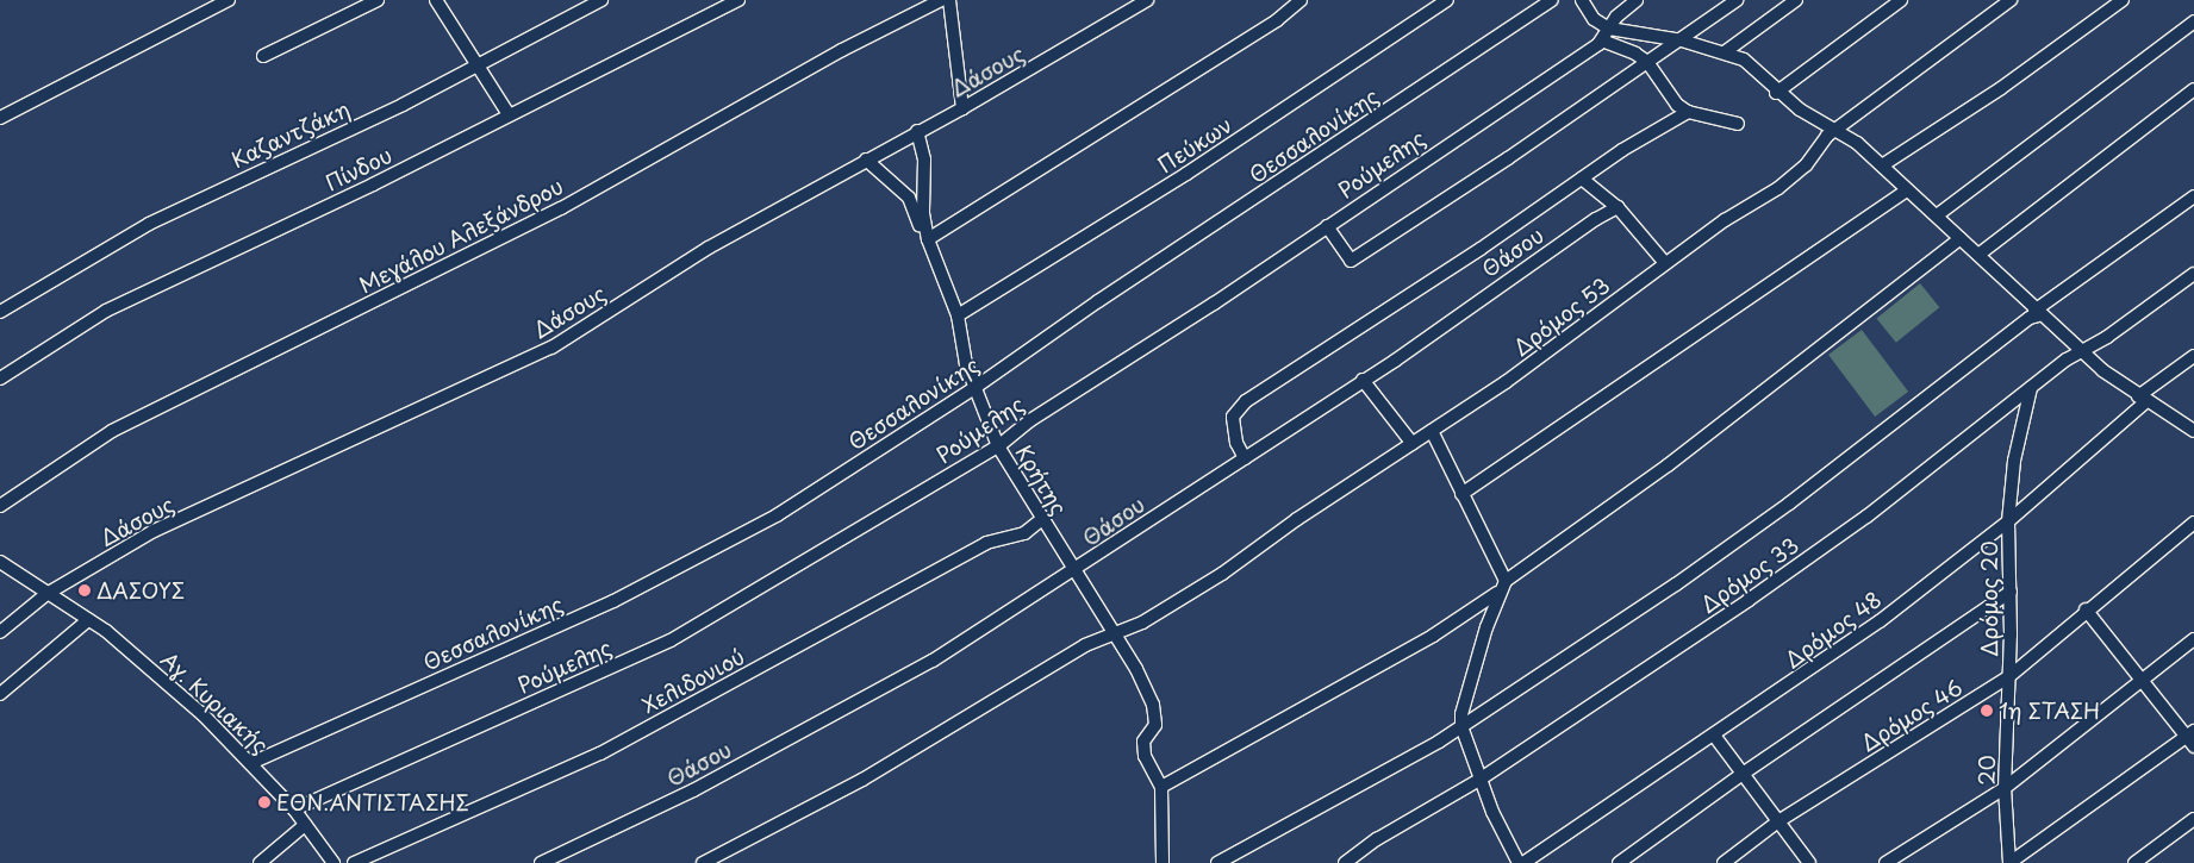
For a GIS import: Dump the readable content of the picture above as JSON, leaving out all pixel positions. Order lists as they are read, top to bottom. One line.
{"streets":{"street":["Δάσους","Καζαντζάκη","Θεσσαλονίκης","Πεύκων","Ρούμελης","Πίνδου","Μεγάλου Αλεξάνδρου","Θάσου","Δρόμος 53","Κρήτης","Δρόμος 33","Δρόμος 20","Δρόμος 48","Χελιδονιού","Αγ. Κυριακής","Δρόμος 46","20"]},"crossings":[["Δάσους","Κρήτης"],["Δάσους","Αγ. Κυριακής"],["Θεσσαλονίκης","Κρήτης"],["Θεσσαλονίκης","Αγ. Κυριακής"],["Πεύκων","Κρήτης"],["Ρούμελης","Κρήτης"],["Ρούμελης","Αγ. Κυριακής"],["Θάσου","Κρήτης"],["Δρόμος 53","Κρήτης"],["Κρήτης","Χελιδονιού"],["Δρόμος 20","Δρόμος 48"],["Δρόμος 20","Δρόμος 46"],["Δρόμος 20","20"],["Δρόμος 46","20"]],"places":["ΔΑΣΟΥΣ","1η ΣΤΑΣΗ","ΕΘΝ.ΑΝΤΙΣΤΑΣΗΣ"]}
